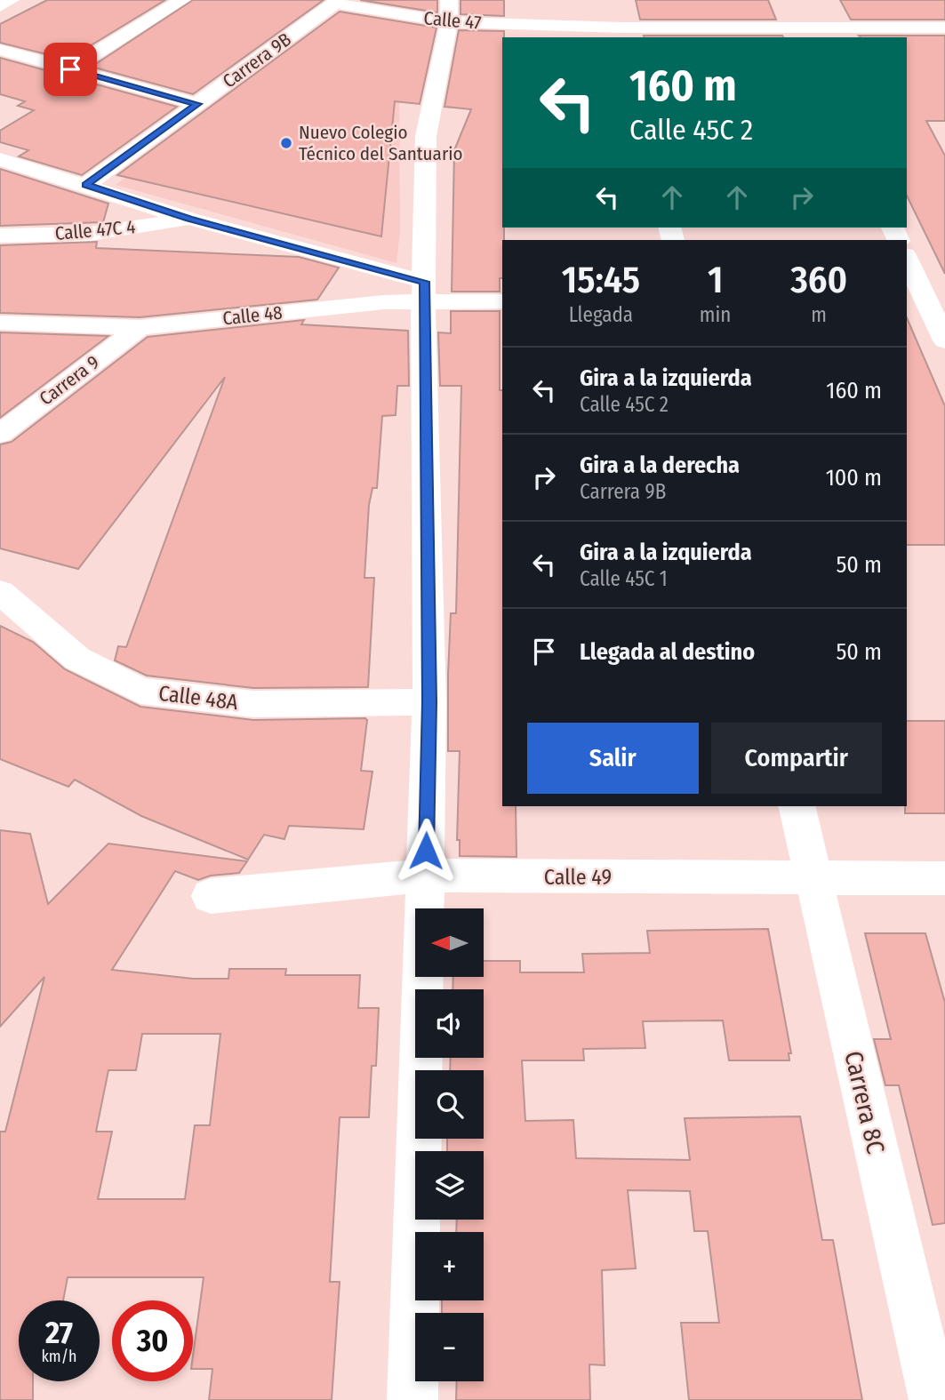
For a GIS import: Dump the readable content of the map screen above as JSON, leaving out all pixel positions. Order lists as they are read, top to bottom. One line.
{"streets":{"street":["Calle 47","Carrera 9B","Calle 47C 4","Calle 48","Carrera 9","Calle 48A","Calle 49","Carrera 8C"]},"crossings":[["Calle 47","Carrera 9B"],["Calle 48","Carrera 9"],["Calle 49","Carrera 8C"]],"places":["Nuevo Colegio Técnico del Santuario"],"north":"left","page":{"turn":["160 m","Calle 45C 2"],"eta":["15:45","Llegada","1","min","360","m"],"list":[{"name":"Gira a la izquierda","note":"Calle 45C 2","value":"160 m"},{"name":"Gira a la derecha","note":"Carrera 9B","value":"100 m"},{"name":"Gira a la izquierda","note":"Calle 45C 1","value":"50 m"},{"name":"Llegada al destino","value":"50 m"}],"buttons":["Salir","Compartir"],"map_buttons":["+","−"],"speed":"27 km/h","limit":"30"}}
